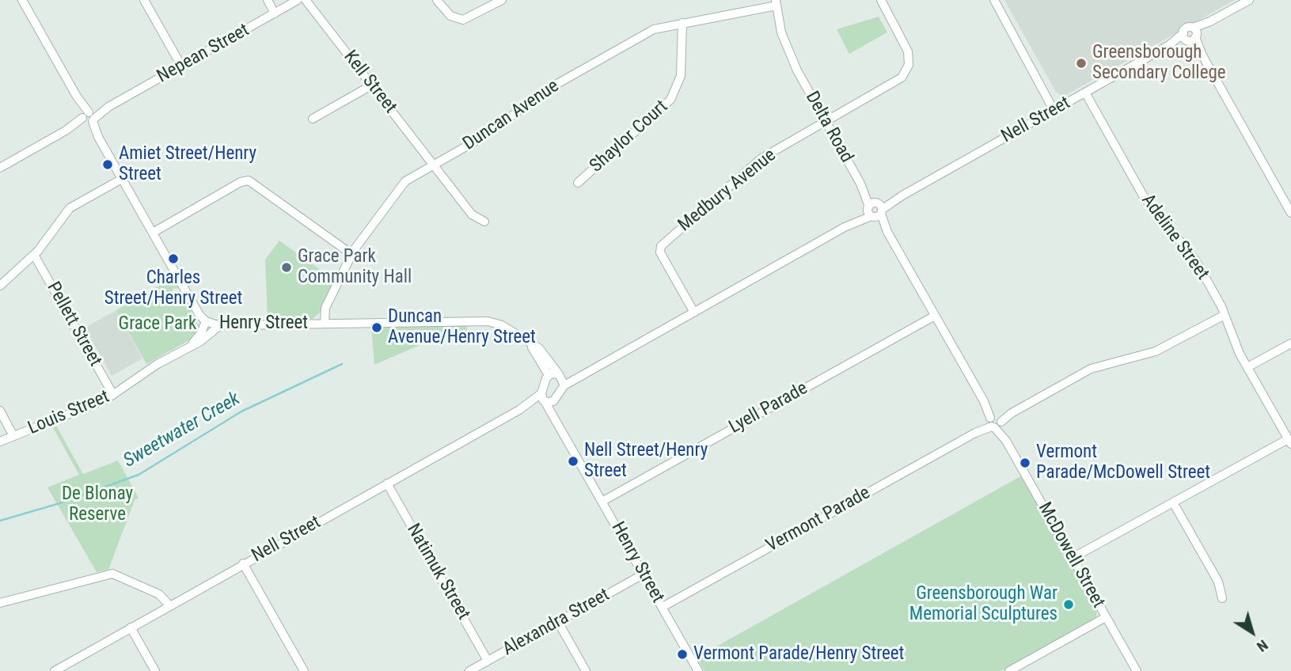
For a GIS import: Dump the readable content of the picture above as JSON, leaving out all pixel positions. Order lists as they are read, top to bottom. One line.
{"streets":{"street":["Nepean Street","Kell Street","Duncan Avenue","Nell Street","Delta Road","Shaylor Court","Medbury Avenue","Adeline Street","Henry Street","Pellett Street","Lyell Parade","Louis Street","Vermont Parade","McDowell Street","Natimuk Street","Alexandra Street"]},"crossings":[["Nepean Street","Henry Street"],["Kell Street","Duncan Avenue"],["Duncan Avenue","Delta Road"],["Duncan Avenue","Shaylor Court"],["Duncan Avenue","Henry Street"],["Nell Street","Delta Road"],["Nell Street","Medbury Avenue"],["Nell Street","Adeline Street"],["Nell Street","Henry Street"],["Nell Street","McDowell Street"],["Nell Street","Natimuk Street"],["Delta Road","Medbury Avenue"],["Delta Road","McDowell Street"],["Adeline Street","Vermont Parade"],["Henry Street","Lyell Parade"],["Henry Street","Louis Street"],["Henry Street","Vermont Parade"],["Henry Street","Alexandra Street"],["Pellett Street","Louis Street"],["Lyell Parade","McDowell Street"],["Vermont Parade","McDowell Street"],["Natimuk Street","Alexandra Street"]],"water":["Sweetwater Creek"],"parks":["Grace Park","De Blonay Reserve"],"places":["Greensborough Secondary College","Amiet Street/Henry Street","Charles Street/Henry Street","Grace Park Community Hall","Duncan Avenue/Henry Street","Nell Street/Henry Street","Vermont Parade/McDowell Street","Greensborough War Memorial Sculptures","Vermont Parade/Henry Street"],"north":"bottom right"}
